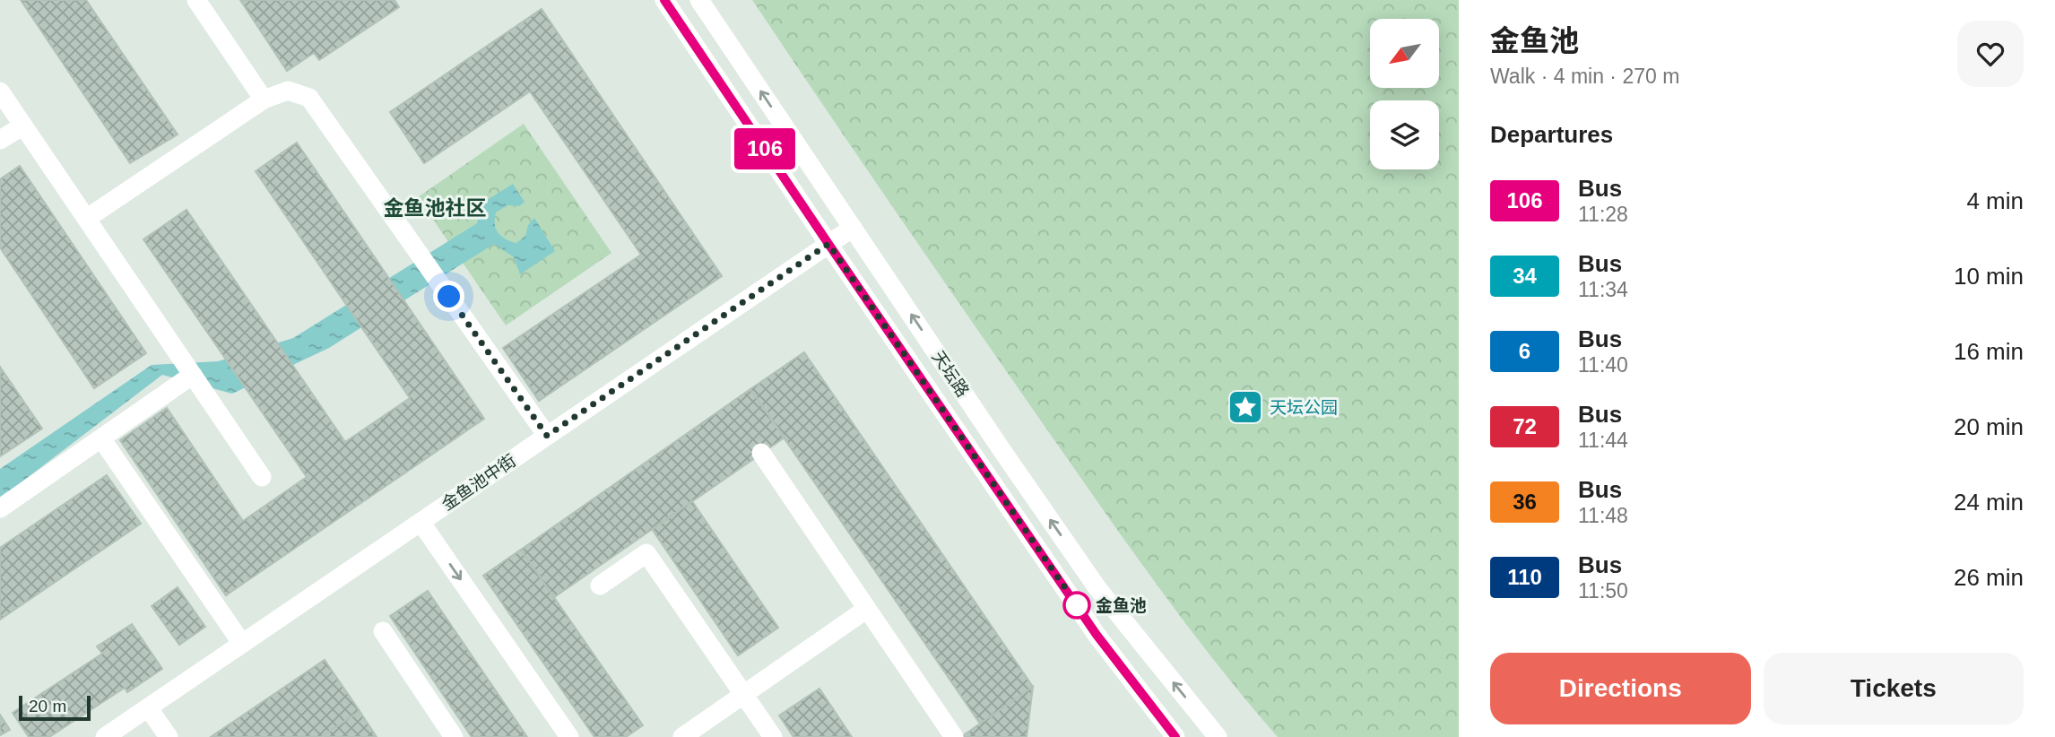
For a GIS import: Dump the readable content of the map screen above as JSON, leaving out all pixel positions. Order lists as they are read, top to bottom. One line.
{"streets":{"street":["天坛路","金鱼池中街"]},"crossings":[["天坛路","金鱼池中街"]],"districts":["金鱼池社区"],"places":{"place":["天坛公园"],"other":["金鱼池"]},"lines":["bus line 106"],"scale_bar":"20 m","north":"bottom left","page":{"on_map":"106","heading":[["金鱼池","Walk · 4 min · 270 m"],"Departures"],"list":[{"mark":"106","name":"Bus","note":"11:28","value":"4 min"},{"mark":"34","name":"Bus","note":"11:34","value":"10 min"},{"mark":"6","name":"Bus","note":"11:40","value":"16 min"},{"mark":"72","name":"Bus","note":"11:44","value":"20 min"},{"mark":"36","name":"Bus","note":"11:48","value":"24 min"},{"mark":"110","name":"Bus","note":"11:50","value":"26 min"}],"buttons":["Directions","Tickets"],"scale":"20 m"}}
